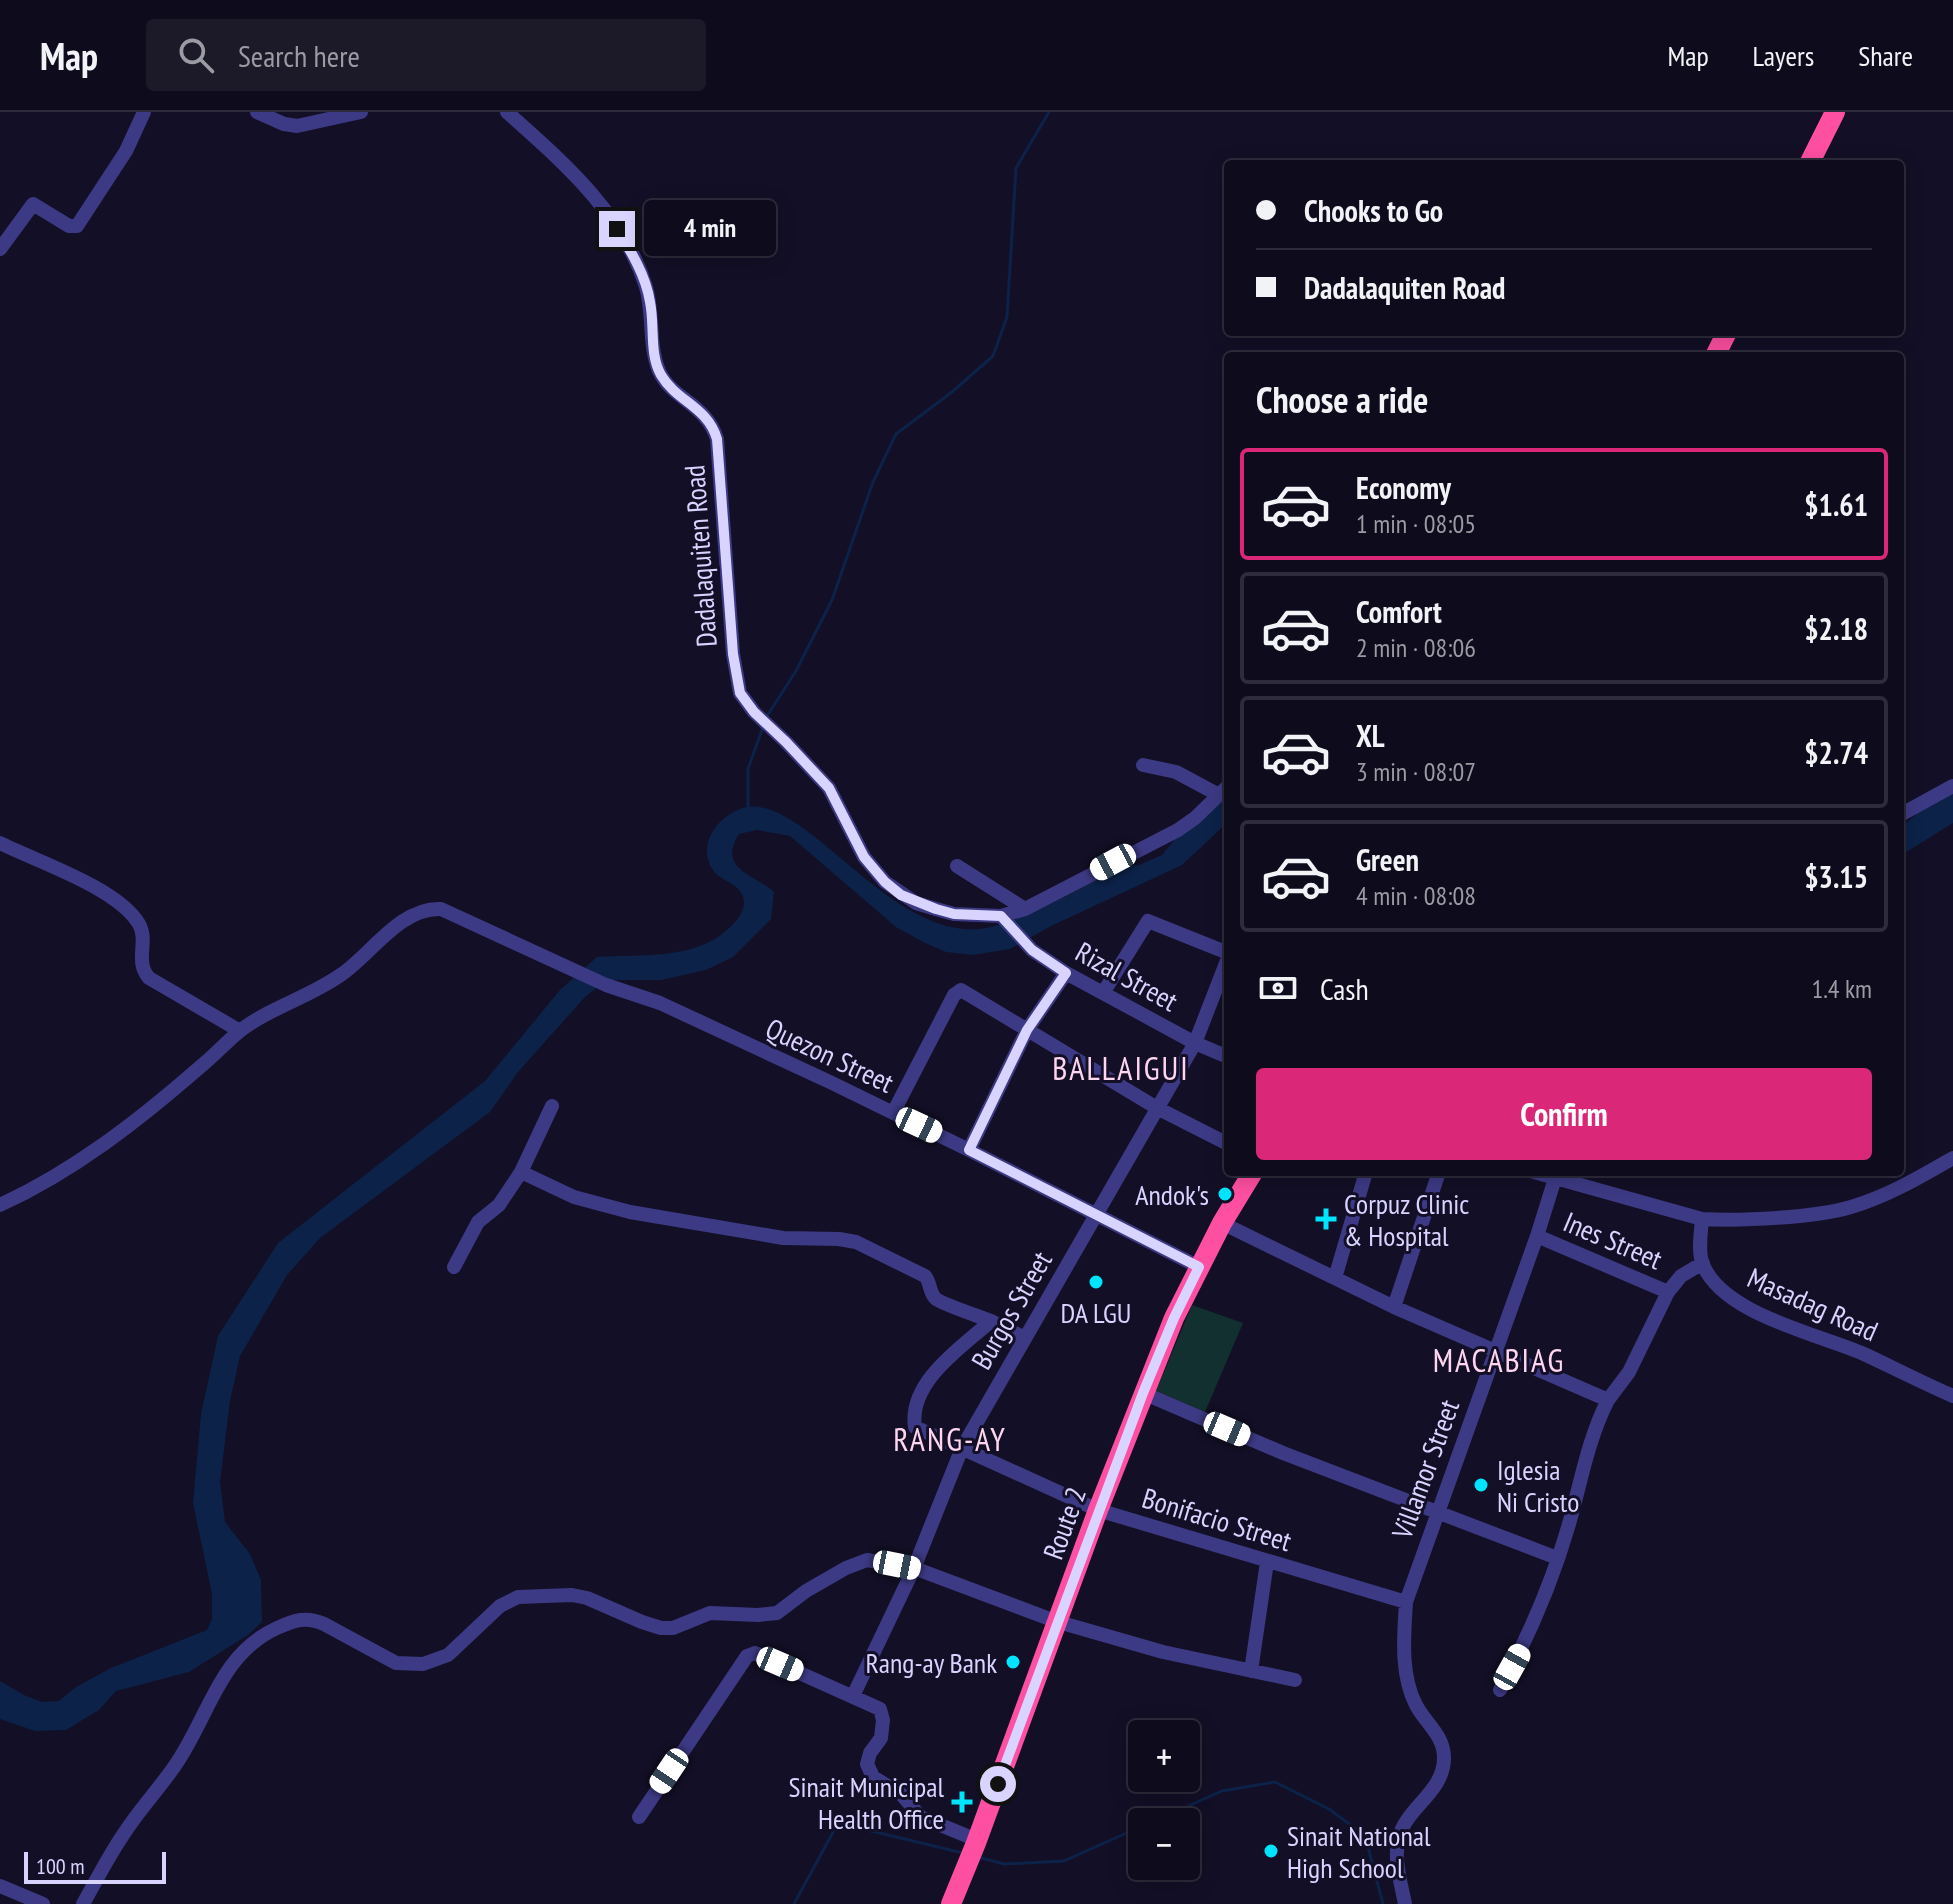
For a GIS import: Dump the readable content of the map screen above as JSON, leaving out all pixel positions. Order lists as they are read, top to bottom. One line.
{"streets":{"highway":["Route 2"],"street":["Dadalaquiten Road","Rizal Street","Quezon Street","Ines Street","Masadag Road","Burgos Street","Villamor Street","Bonifacio Street"]},"crossings":[["Dadalaquiten Road","Rizal Street"],["Rizal Street","Burgos Street"],["Quezon Street","Burgos Street"],["Quezon Street","Route 2"],["Ines Street","Villamor Street"],["Burgos Street","Bonifacio Street"],["Villamor Street","Bonifacio Street"],["Bonifacio Street","Route 2"]],"districts":["BALLAIGUI","MACABIAG","RANG-AY"],"places":{"other":["Andok's","DA LGU","Iglesia Ni Cristo","Rang-ay Bank","Sinait National High School"],"health":["Corpuz Clinic & Hospital","Sinait Municipal Health Office"]},"scale_bar":"100 m","page":{"header":"Map","search":"Search here","nav":["Map","Layers","Share"],"banner":["Chooks to Go","Dadalaquiten Road"],"bubble":"4 min","heading":"Choose a ride","list":[{"name":"Economy","note":"1 min · 08:05","value":"$1.61"},{"name":"Comfort","note":"2 min · 08:06","value":"$2.18"},{"name":"XL","note":"3 min · 08:07","value":"$2.74"},{"name":"Green","note":"4 min · 08:08","value":"$3.15"}],"pay":["Cash","1.4 km"],"buttons":"Confirm","map_buttons":["+","−"],"scale":"100 m"}}
